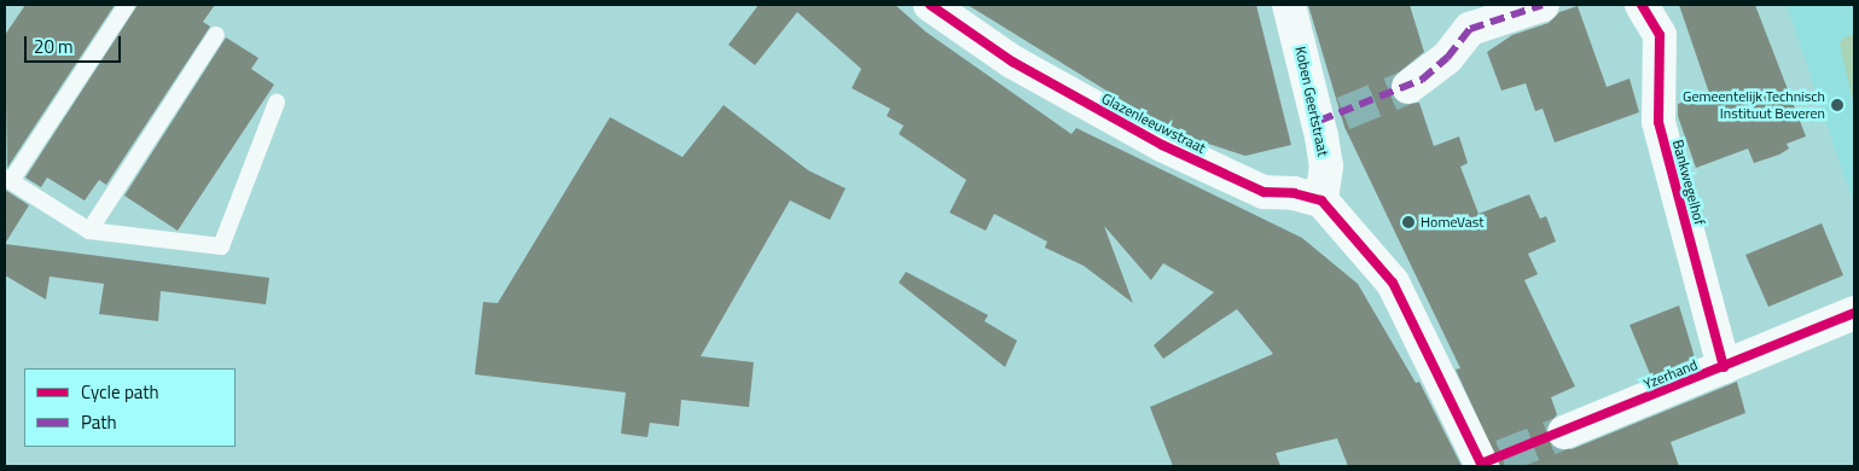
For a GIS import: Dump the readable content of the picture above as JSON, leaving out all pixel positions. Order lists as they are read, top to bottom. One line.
{"streets":{"street":["Koben Geertstraat","Glazenleeuwstraat","Bankwegelhof","Yzerhand"]},"crossings":[["Koben Geertstraat","Glazenleeuwstraat"],["Bankwegelhof","Yzerhand"]],"places":["Gemeentelijk Technisch Instituut Beveren","HomeVast"],"legend":["Cycle path","Path"],"scale_bar":"20 m"}
